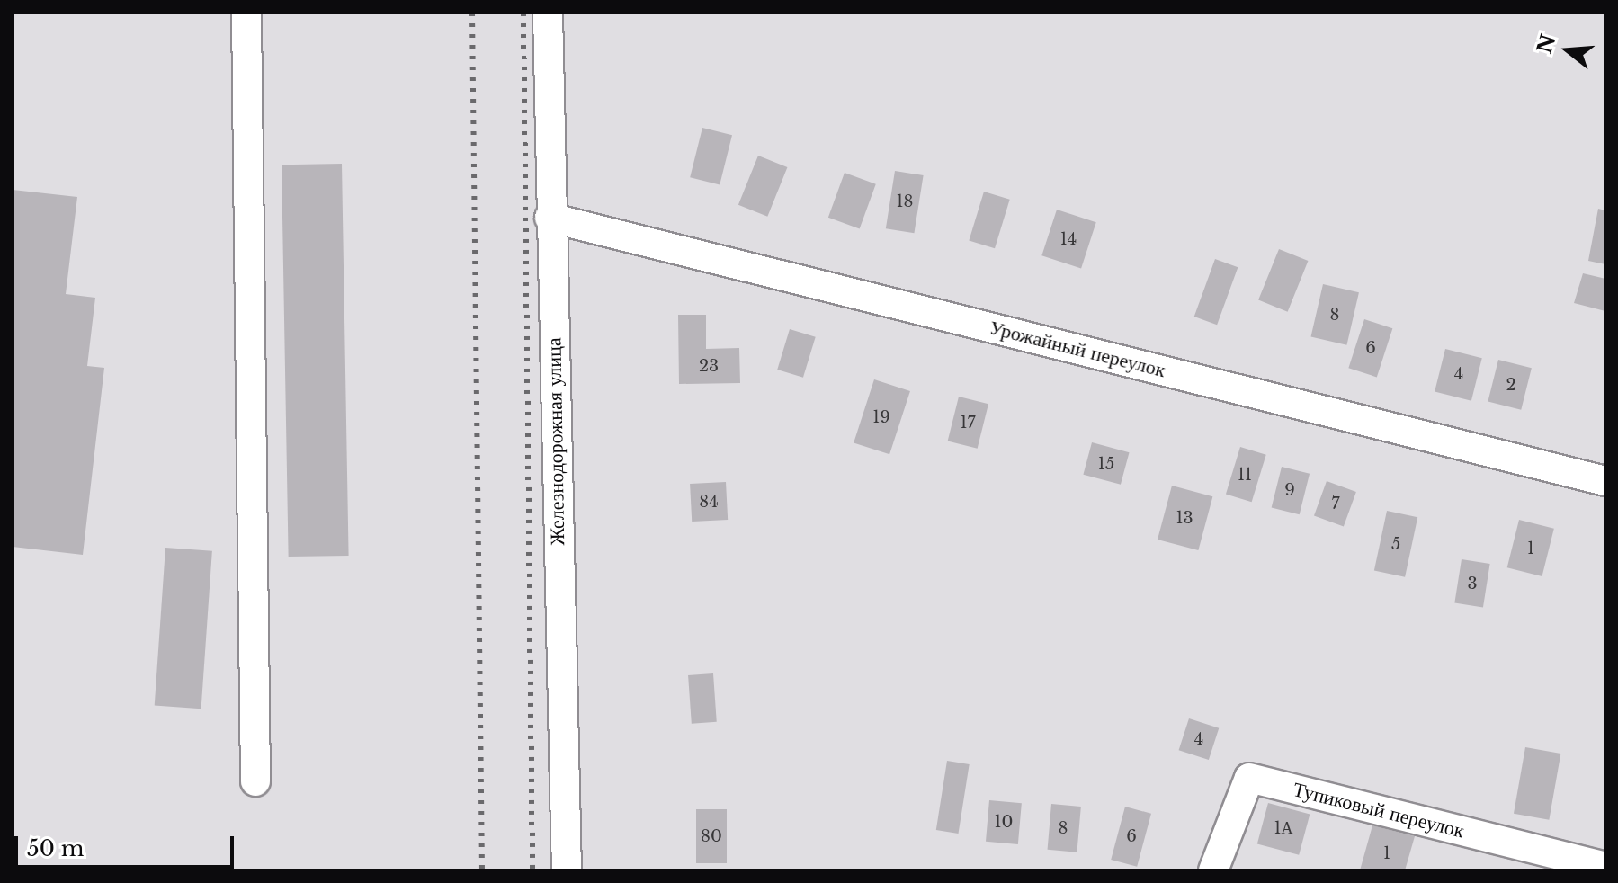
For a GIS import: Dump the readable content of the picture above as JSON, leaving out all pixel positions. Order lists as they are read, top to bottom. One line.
{"streets":{"street":["Урожайный переулок","Железнодорожная улица","Тупиковый переулок"]},"crossings":[["Урожайный переулок","Железнодорожная улица"]],"house_numbers":["18","14","8","6","23","4","2","19","17","15","11","9","84","7","13","5","1","3","4","10","8","1А","80","6","1"],"scale_bar":"50 m","north":"left"}
